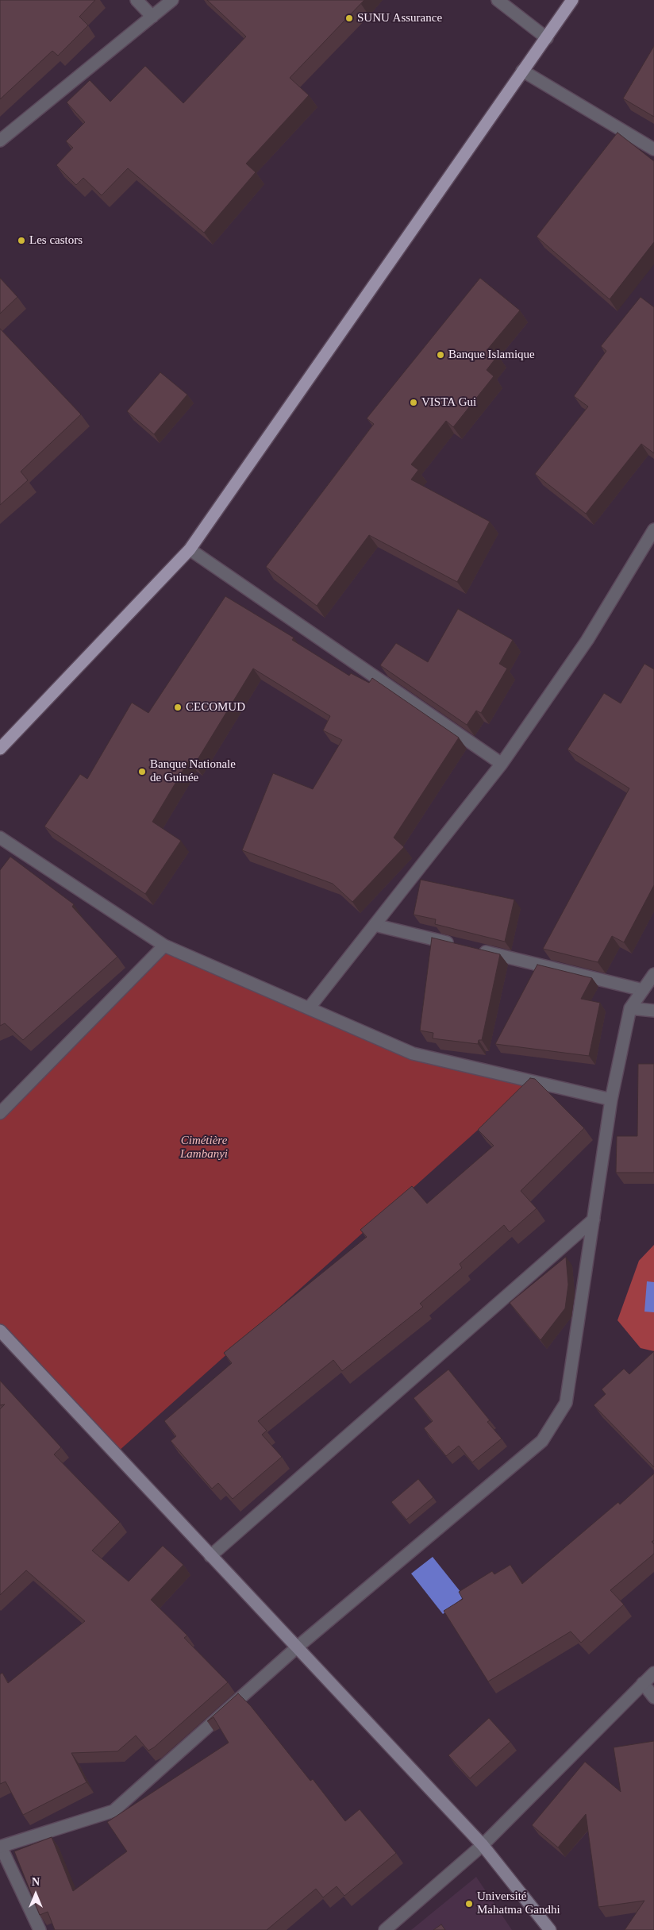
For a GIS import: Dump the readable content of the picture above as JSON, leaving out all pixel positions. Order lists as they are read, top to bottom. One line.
{"parks":["Cimétière Lambanyi"],"places":["SUNU Assurance","Les castors","Banque Islamique","VISTA Gui","CECOMUD","Banque Nationale de Guinée","Université Mahatma Gandhi"],"north":"top"}
